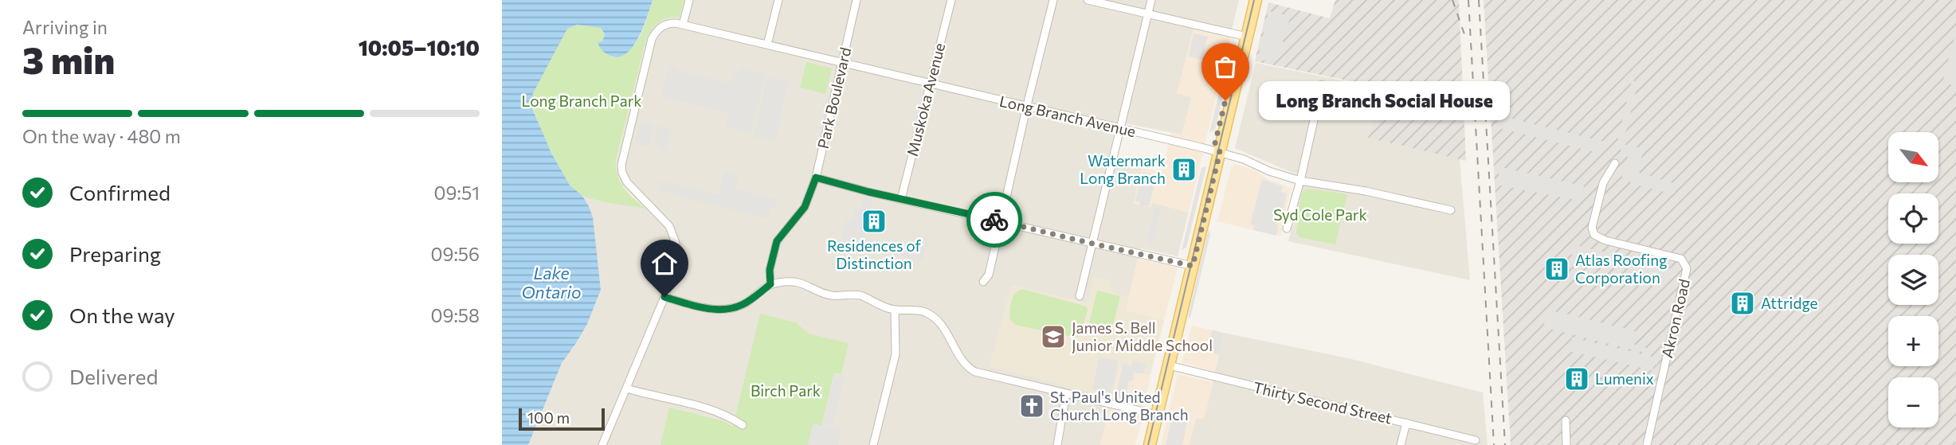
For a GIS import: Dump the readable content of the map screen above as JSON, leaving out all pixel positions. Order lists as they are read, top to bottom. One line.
{"streets":{"street":["Park Boulevard","Muskoka Avenue","Long Branch Avenue","Akron Road","Thirty Second Street"]},"crossings":[["Park Boulevard","Long Branch Avenue"],["Muskoka Avenue","Long Branch Avenue"]],"water":["Lake Ontario"],"parks":["Long Branch Park","Syd Cole Park","Birch Park"],"places":{"other":["Long Branch Social House"],"building":["Watermark Long Branch","Residences of Distinction","Atlas Roofing Corporation","Attridge","Lumenix"],"school or university":["James S. Bell Junior Middle School"],"church":["St. Paul's United Church Long Branch"]},"scale_bar":"100 m","north":"bottom right","page":{"heading":["3 min","Arriving in","10:05–10:10"],"bubble":"Long Branch Social House","bar":"On the way · 480 m","map_buttons":["+","−"],"list":[["Confirmed","09:51"],["Preparing","09:56"],["On the way","09:58"],"Delivered"],"scale":"100 m"}}
